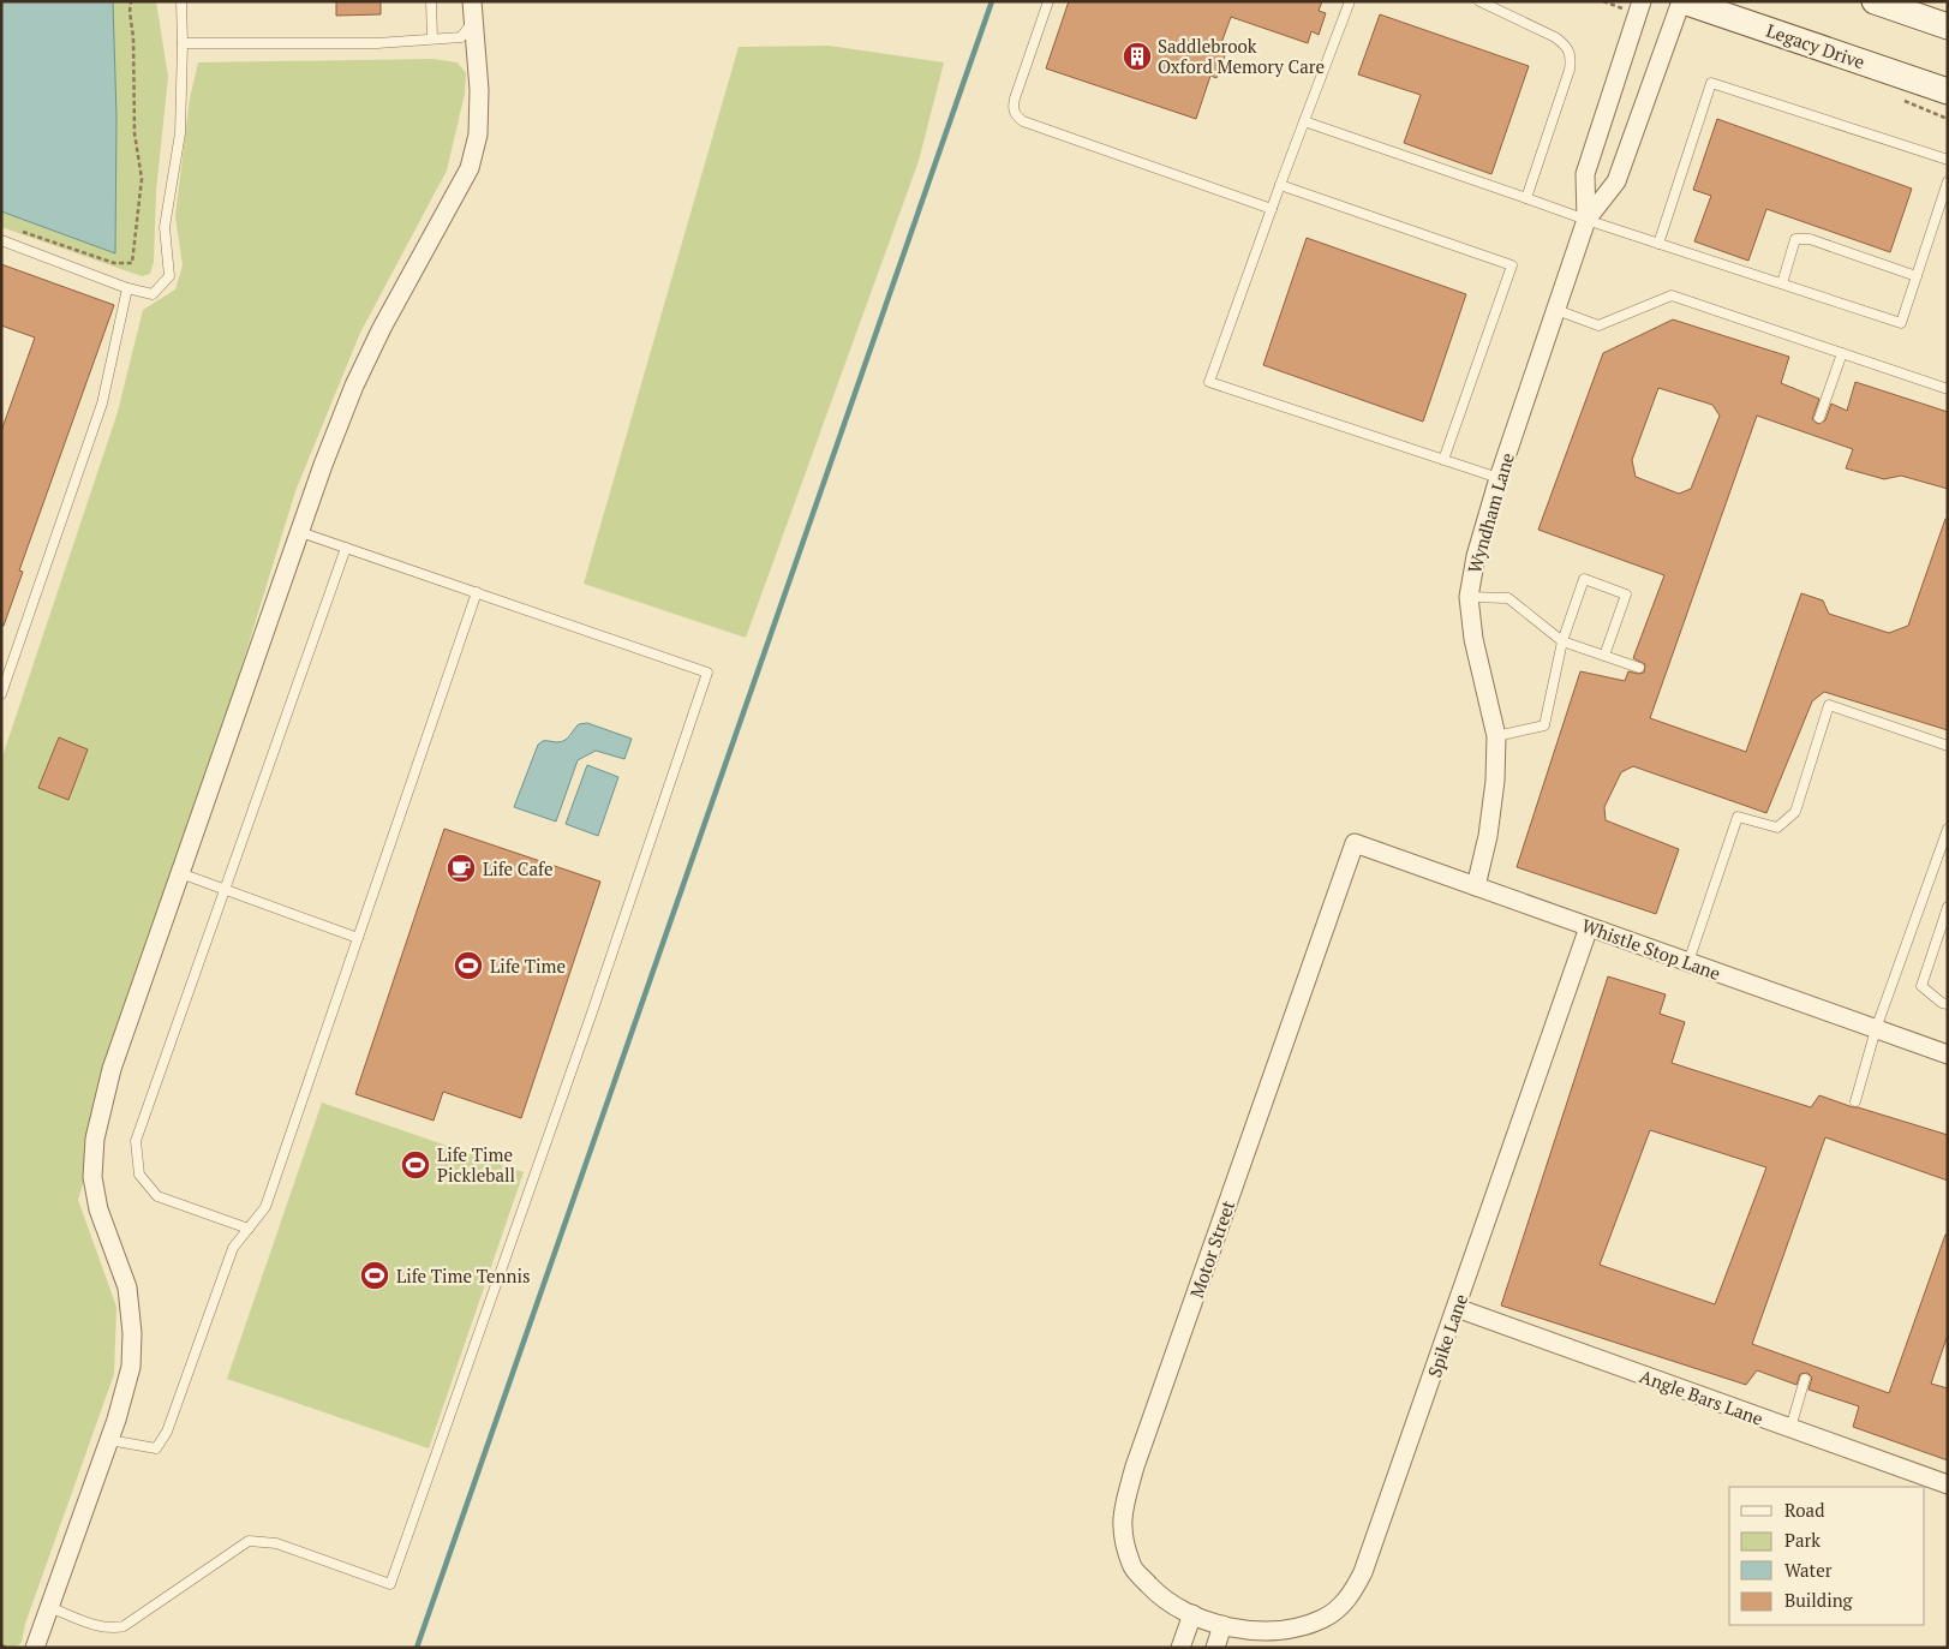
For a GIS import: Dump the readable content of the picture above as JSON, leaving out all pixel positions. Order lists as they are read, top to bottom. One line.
{"streets":{"main road":["Legacy Drive"],"street":["Wyndham Lane","Whistle Stop Lane","Motor Street","Spike Lane","Angle Bars Lane"]},"crossings":[["Legacy Drive","Wyndham Lane"],["Wyndham Lane","Whistle Stop Lane"],["Whistle Stop Lane","Motor Street"],["Whistle Stop Lane","Spike Lane"],["Motor Street","Spike Lane"],["Spike Lane","Angle Bars Lane"]],"places":{"building":["Saddlebrook Oxford Memory Care"],"cafe":["Life Cafe"],"sports":["Life Time","Life Time Pickleball","Life Time Tennis"]},"legend":["Road","Park","Water","Building"]}
